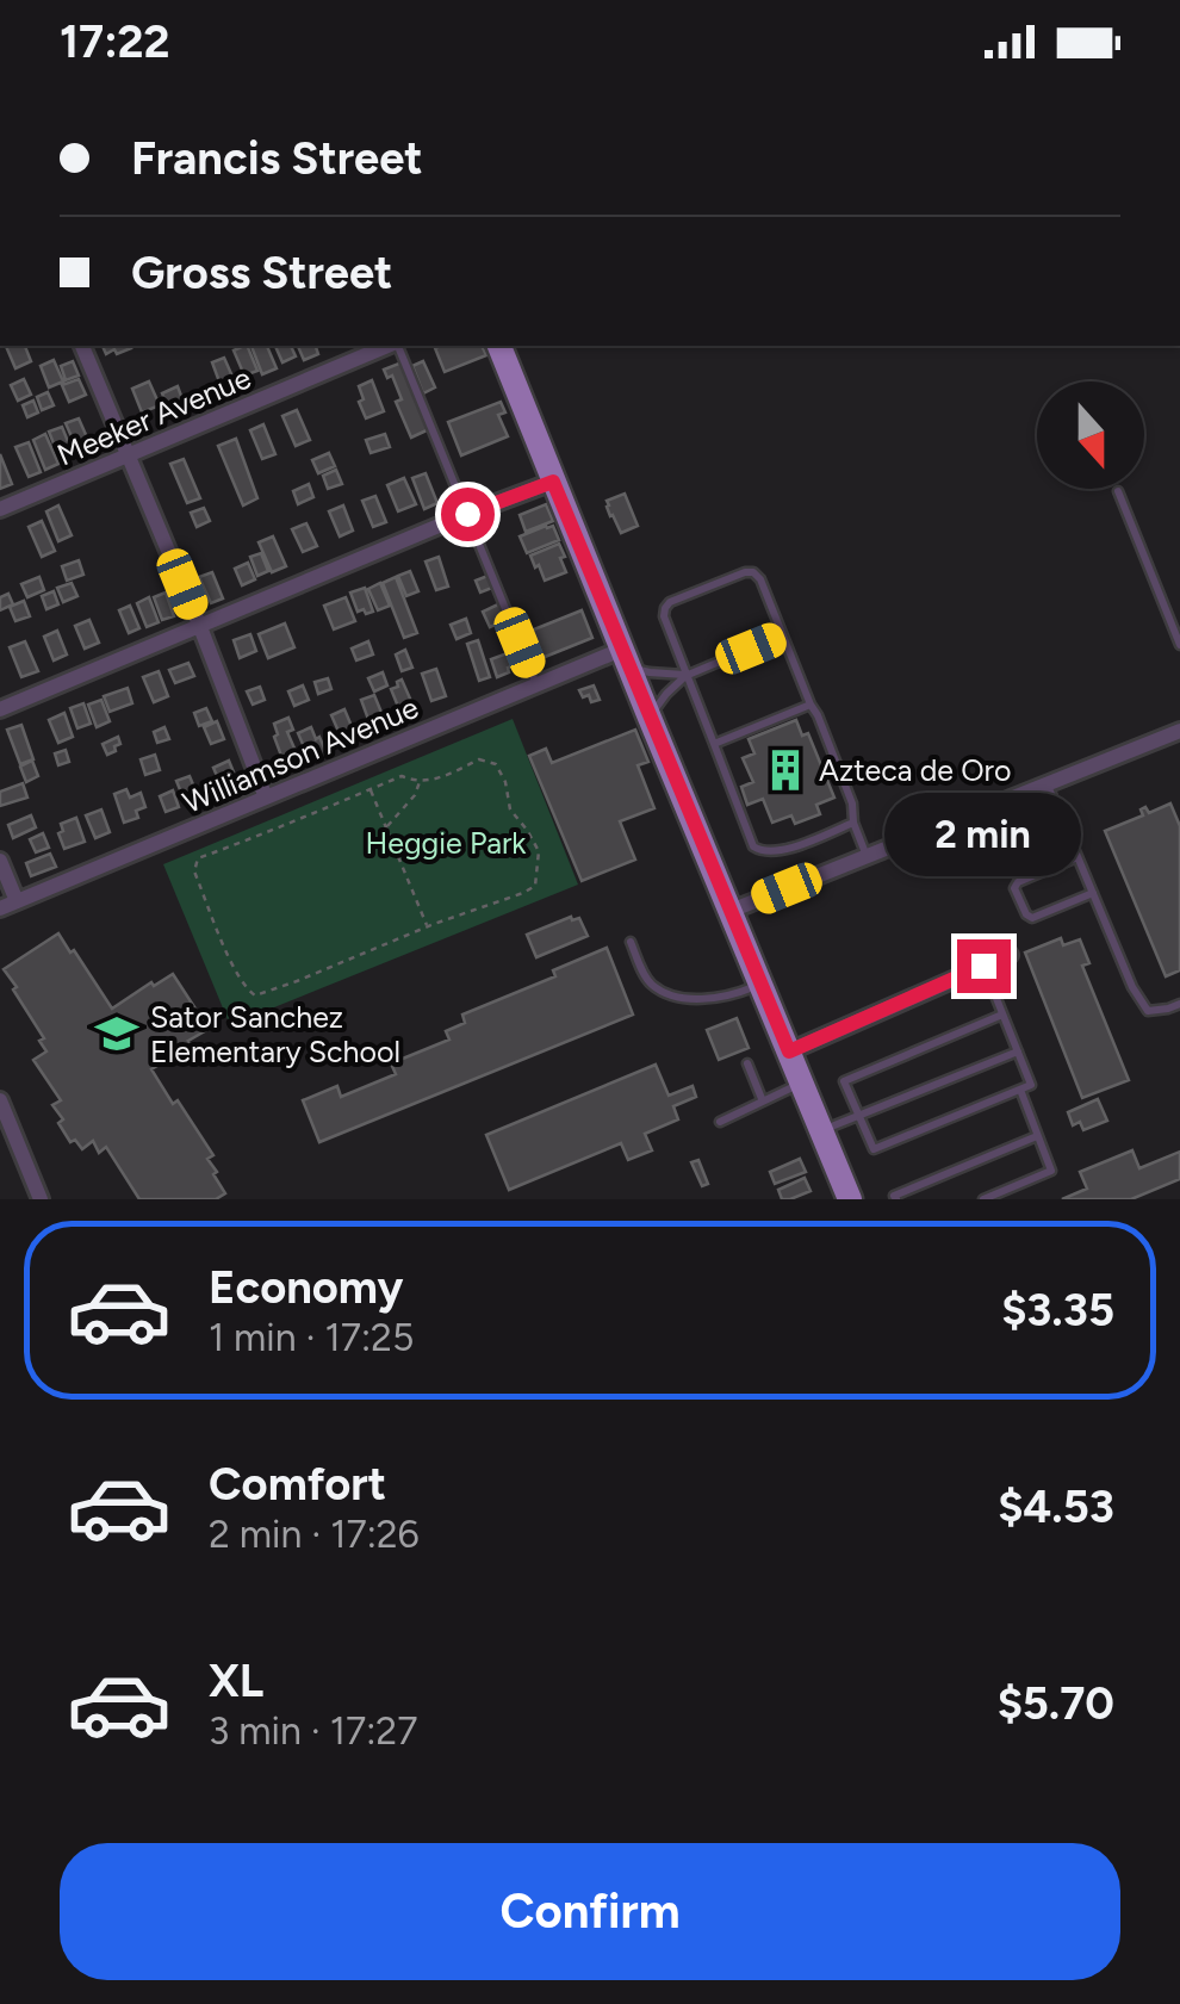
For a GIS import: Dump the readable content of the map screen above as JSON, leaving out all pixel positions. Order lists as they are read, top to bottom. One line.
{"streets":{"street":["Meeker Avenue","Williamson Avenue"]},"parks":["Heggie Park"],"places":{"building":["Azteca de Oro"],"school or university":["Sator Sanchez Elementary School"]},"north":"bottom","page":{"status":"17:22","banner":["Francis Street","Gross Street"],"bubble":"2 min","list":[{"name":"Economy","note":"1 min · 17:25","value":"$3.35"},{"name":"Comfort","note":"2 min · 17:26","value":"$4.53"},{"name":"XL","note":"3 min · 17:27","value":"$5.70"}],"buttons":"Confirm"}}
